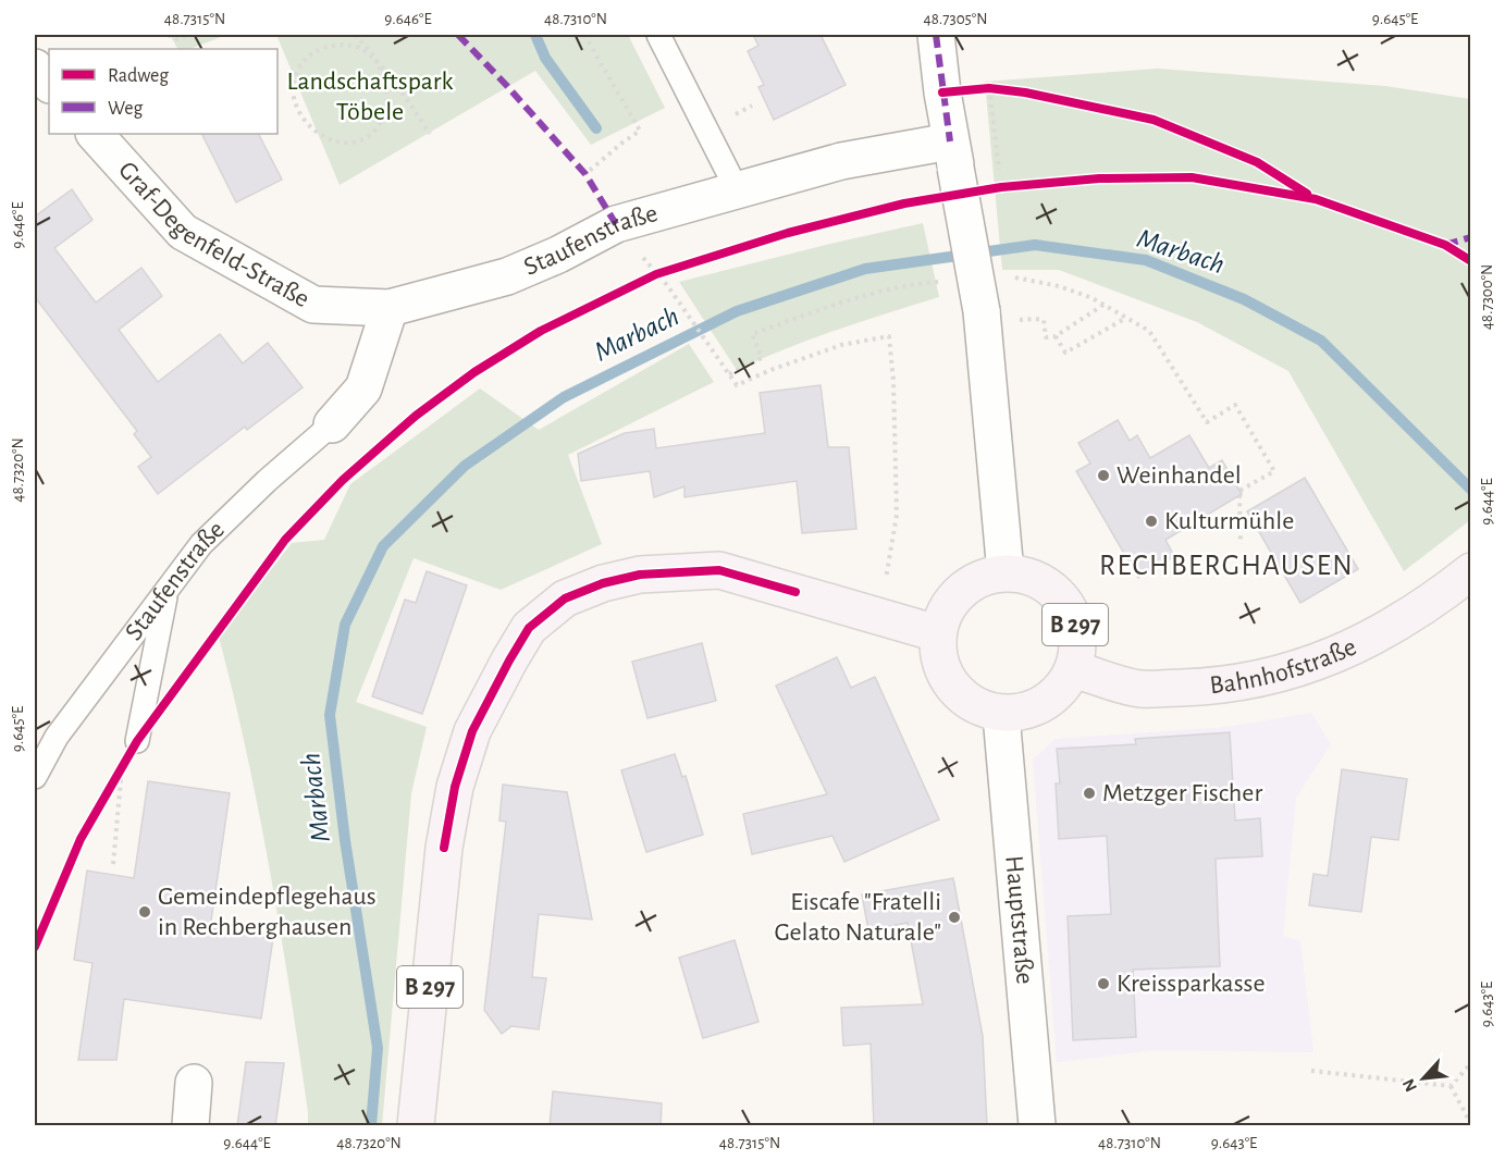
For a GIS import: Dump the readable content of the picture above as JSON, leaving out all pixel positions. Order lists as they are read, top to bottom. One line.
{"streets":{"main road":["B 297","Bahnhofstraße"],"street":["Graf-Degenfeld-Straße","Staufenstraße","Hauptstraße"]},"crossings":[["Graf-Degenfeld-Straße","Staufenstraße"],["B 297","Bahnhofstraße"],["B 297","Hauptstraße"],["Bahnhofstraße","Hauptstraße"]],"districts":["RECHBERGHAUSEN"],"water":["Marbach"],"parks":["Landschaftspark Töbele"],"places":["Weinhandel","Kulturmühle","Metzger Fischer","Gemeindepflegehaus in Rechberghausen","Eiscafe \"Fratelli Gelato Naturale\"","Kreissparkasse"],"legend":["Radweg","Weg"],"north":"bottom left","coordinates":["48.7315°N","9.646°E","48.7310°N","48.7305°N","9.645°E","48.7300°N","48.7320°N","9.644°E","9.643°E"]}
